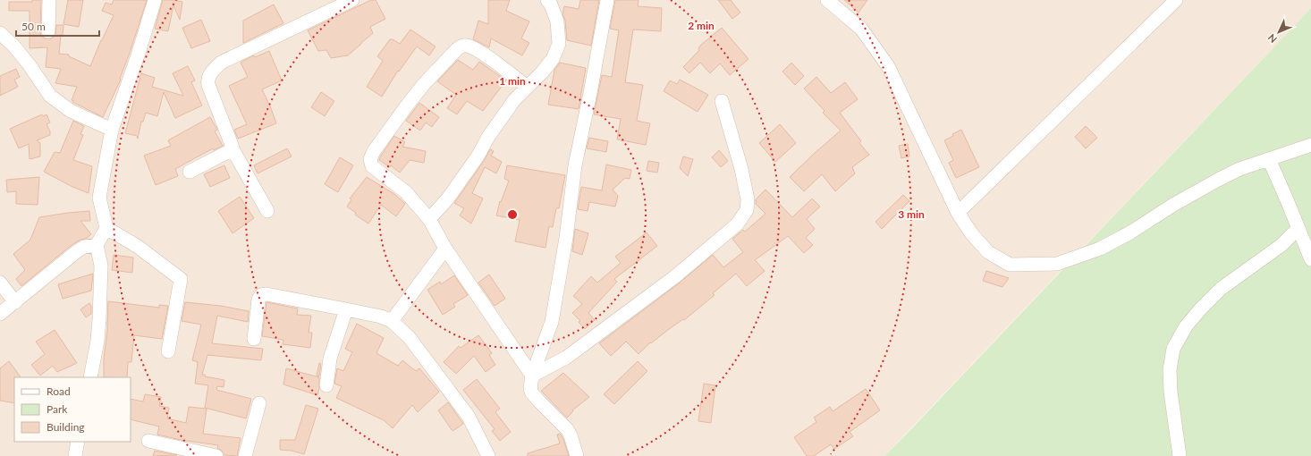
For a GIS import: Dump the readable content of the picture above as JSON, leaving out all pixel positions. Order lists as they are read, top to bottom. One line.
{"legend":["Road","Park","Building"],"scale_bar":"50 m","north":"bottom left","rings":["2 min","1 min","3 min"]}
